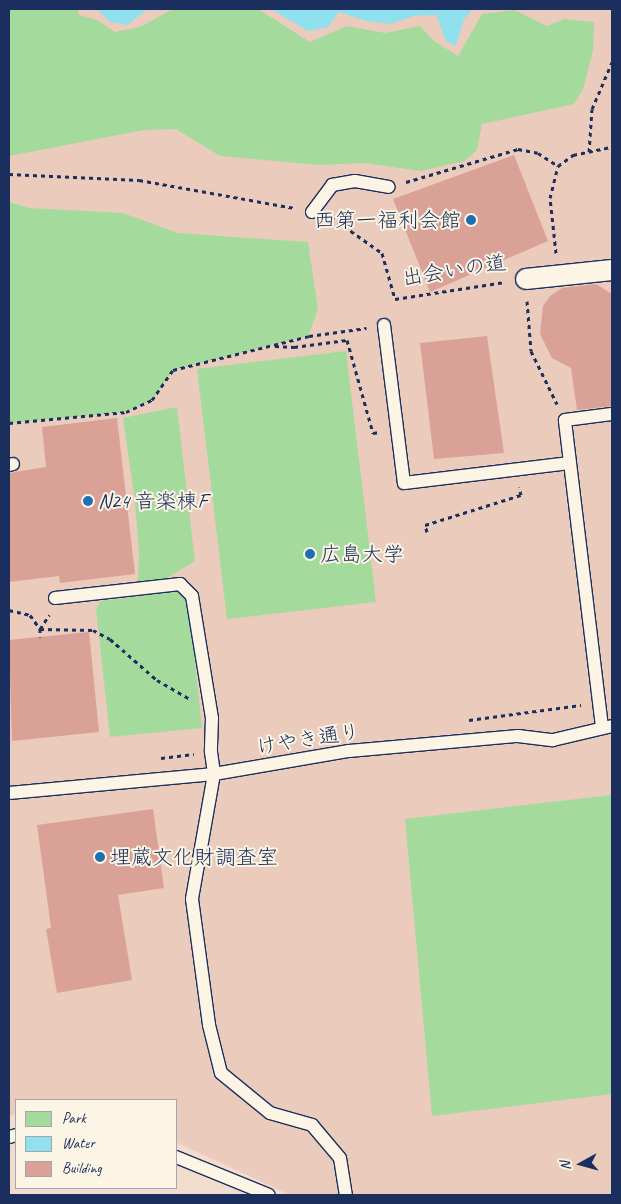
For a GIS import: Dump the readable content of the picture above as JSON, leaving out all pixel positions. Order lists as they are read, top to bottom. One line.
{"streets":{"lane":["けやき通り"],"path":["出会いの道"]},"places":["西第一福利会館","N24 音楽棟F","広島大学","埋蔵文化財調査室"],"legend":["Park","Water","Building"],"north":"left"}
